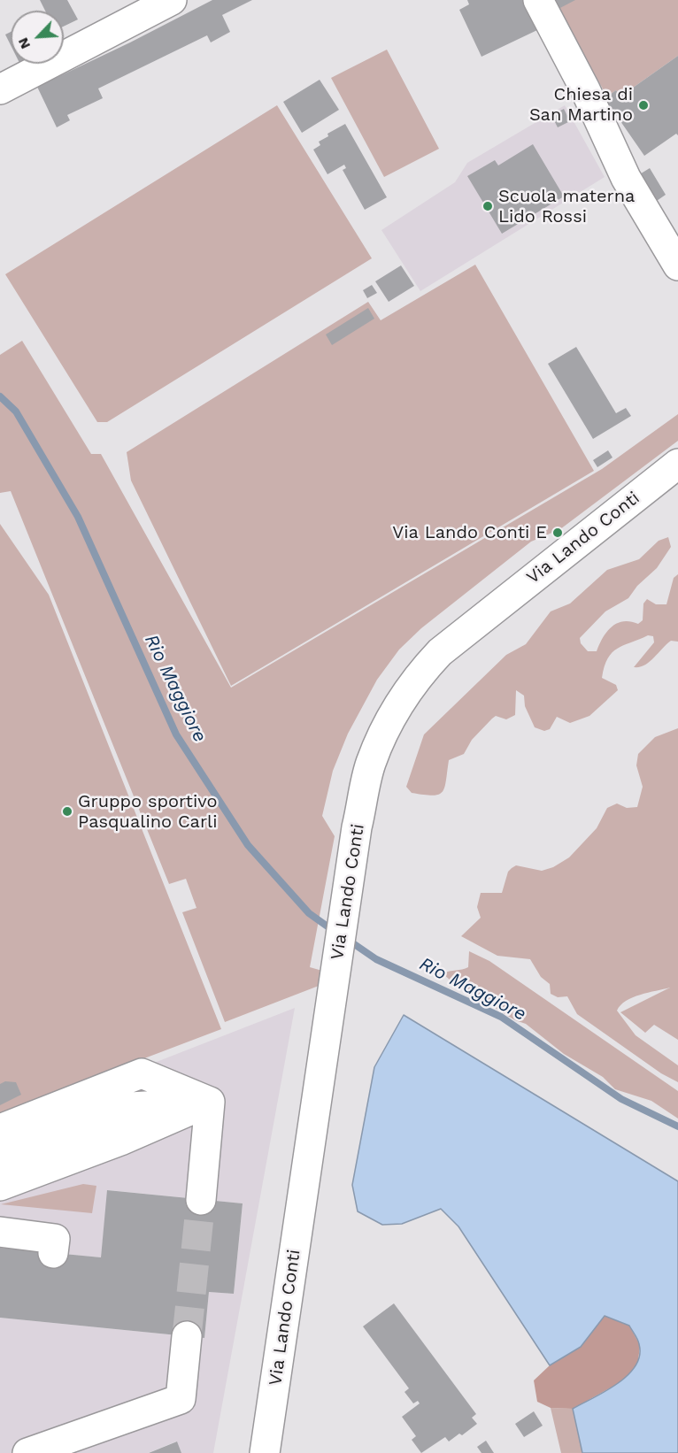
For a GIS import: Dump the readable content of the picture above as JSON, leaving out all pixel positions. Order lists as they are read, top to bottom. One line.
{"streets":{"street":["Via Lando Conti"]},"water":["Rio Maggiore"],"places":["Chiesa di San Martino","Scuola materna Lido Rossi","Via Lando Conti E","Gruppo sportivo Pasqualino Carli"],"north":"bottom left"}
